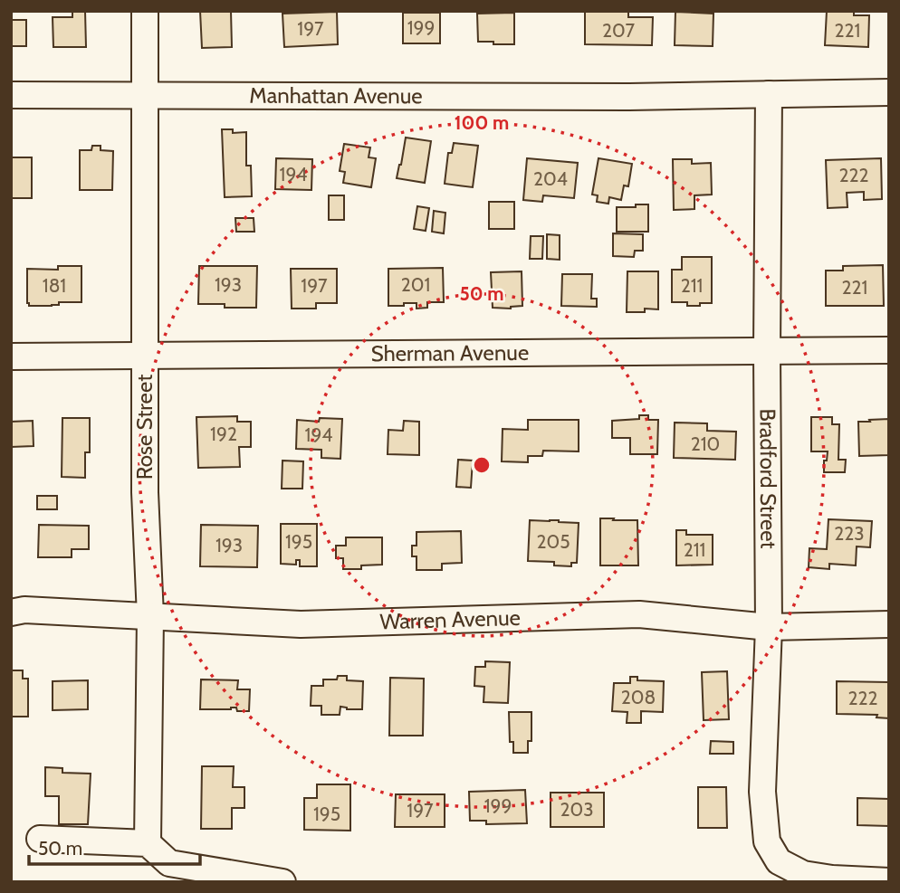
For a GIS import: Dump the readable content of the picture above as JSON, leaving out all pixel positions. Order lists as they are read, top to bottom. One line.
{"streets":{"street":["Manhattan Avenue","Sherman Avenue","Rose Street","Bradford Street","Warren Avenue"]},"crossings":[["Manhattan Avenue","Rose Street"],["Manhattan Avenue","Bradford Street"],["Sherman Avenue","Rose Street"],["Sherman Avenue","Bradford Street"],["Rose Street","Warren Avenue"],["Bradford Street","Warren Avenue"]],"house_numbers":["199","197","207","221","194","222","204","193","201","181","197","211","221","192","194","210","223","195","205","193","211","208","222","199","203","197","195"],"scale_bar":"50 m","rings":["100 m","50 m"]}
